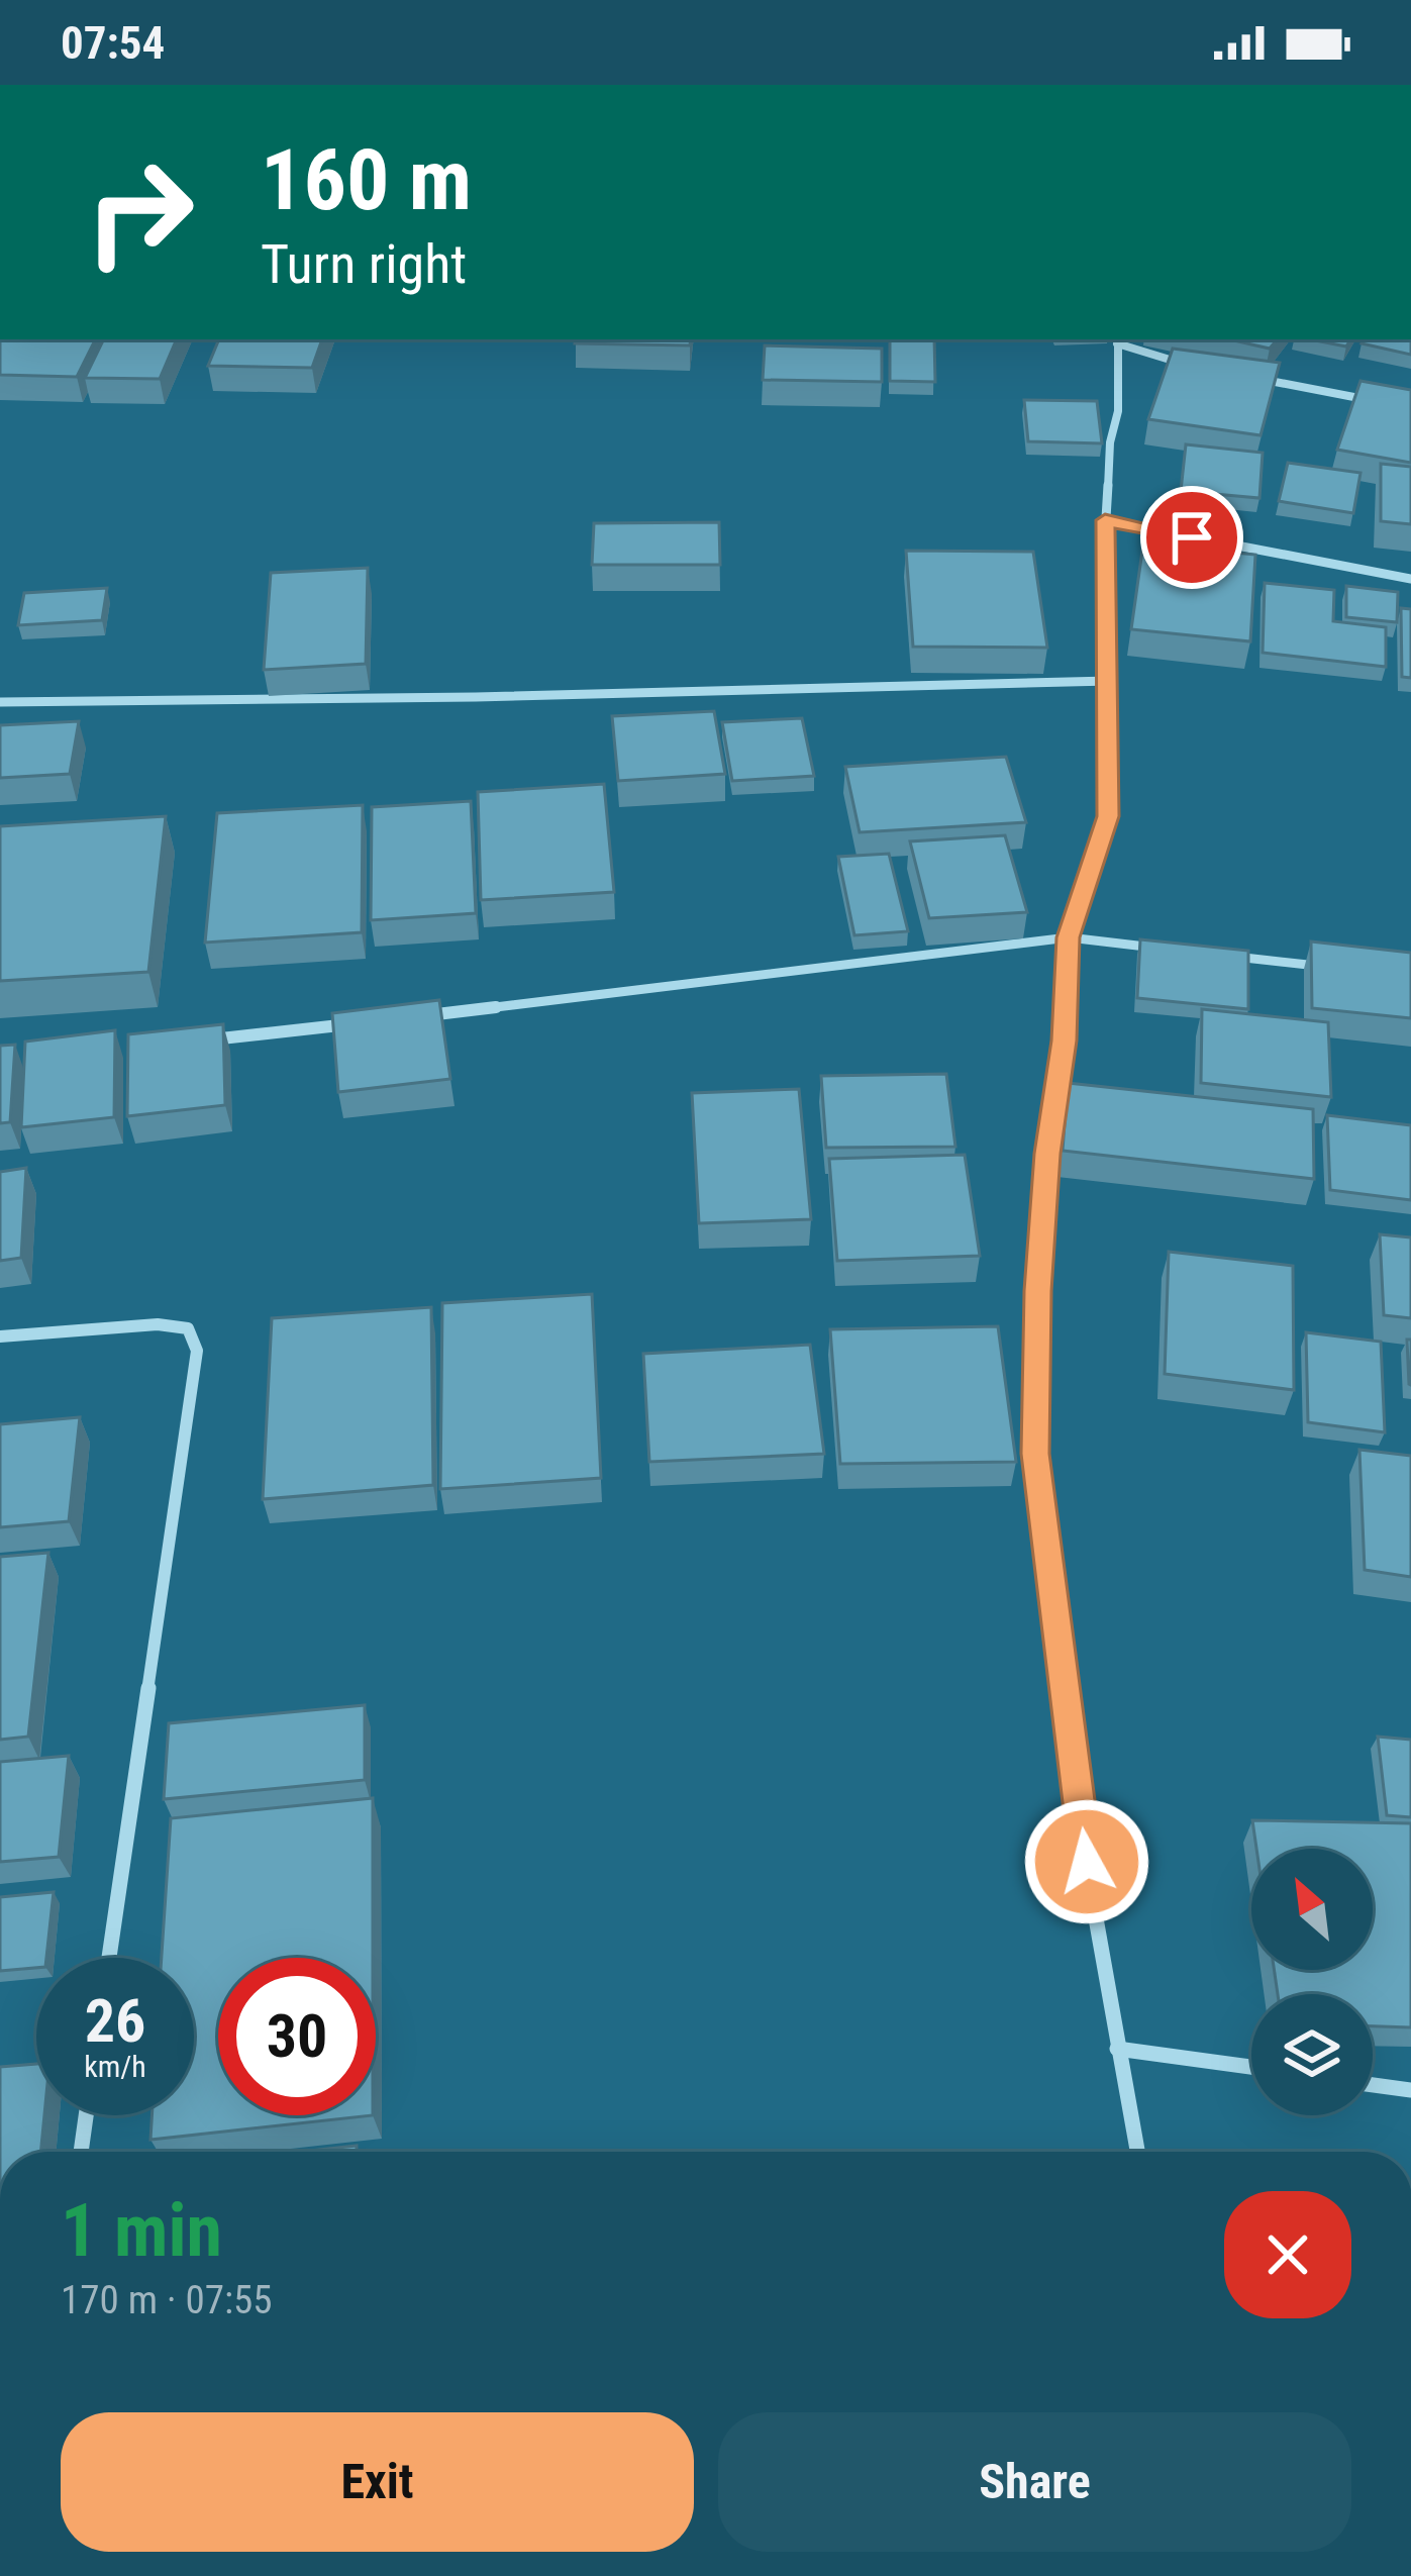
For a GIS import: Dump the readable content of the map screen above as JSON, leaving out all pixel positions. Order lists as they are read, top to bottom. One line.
{"north":"top left","page":{"status":"07:54","turn":["160 m","Turn right"],"speed":"26 km/h","limit":"30","heading":["1 min","170 m · 07:55"],"buttons":["Exit","Share"]}}
